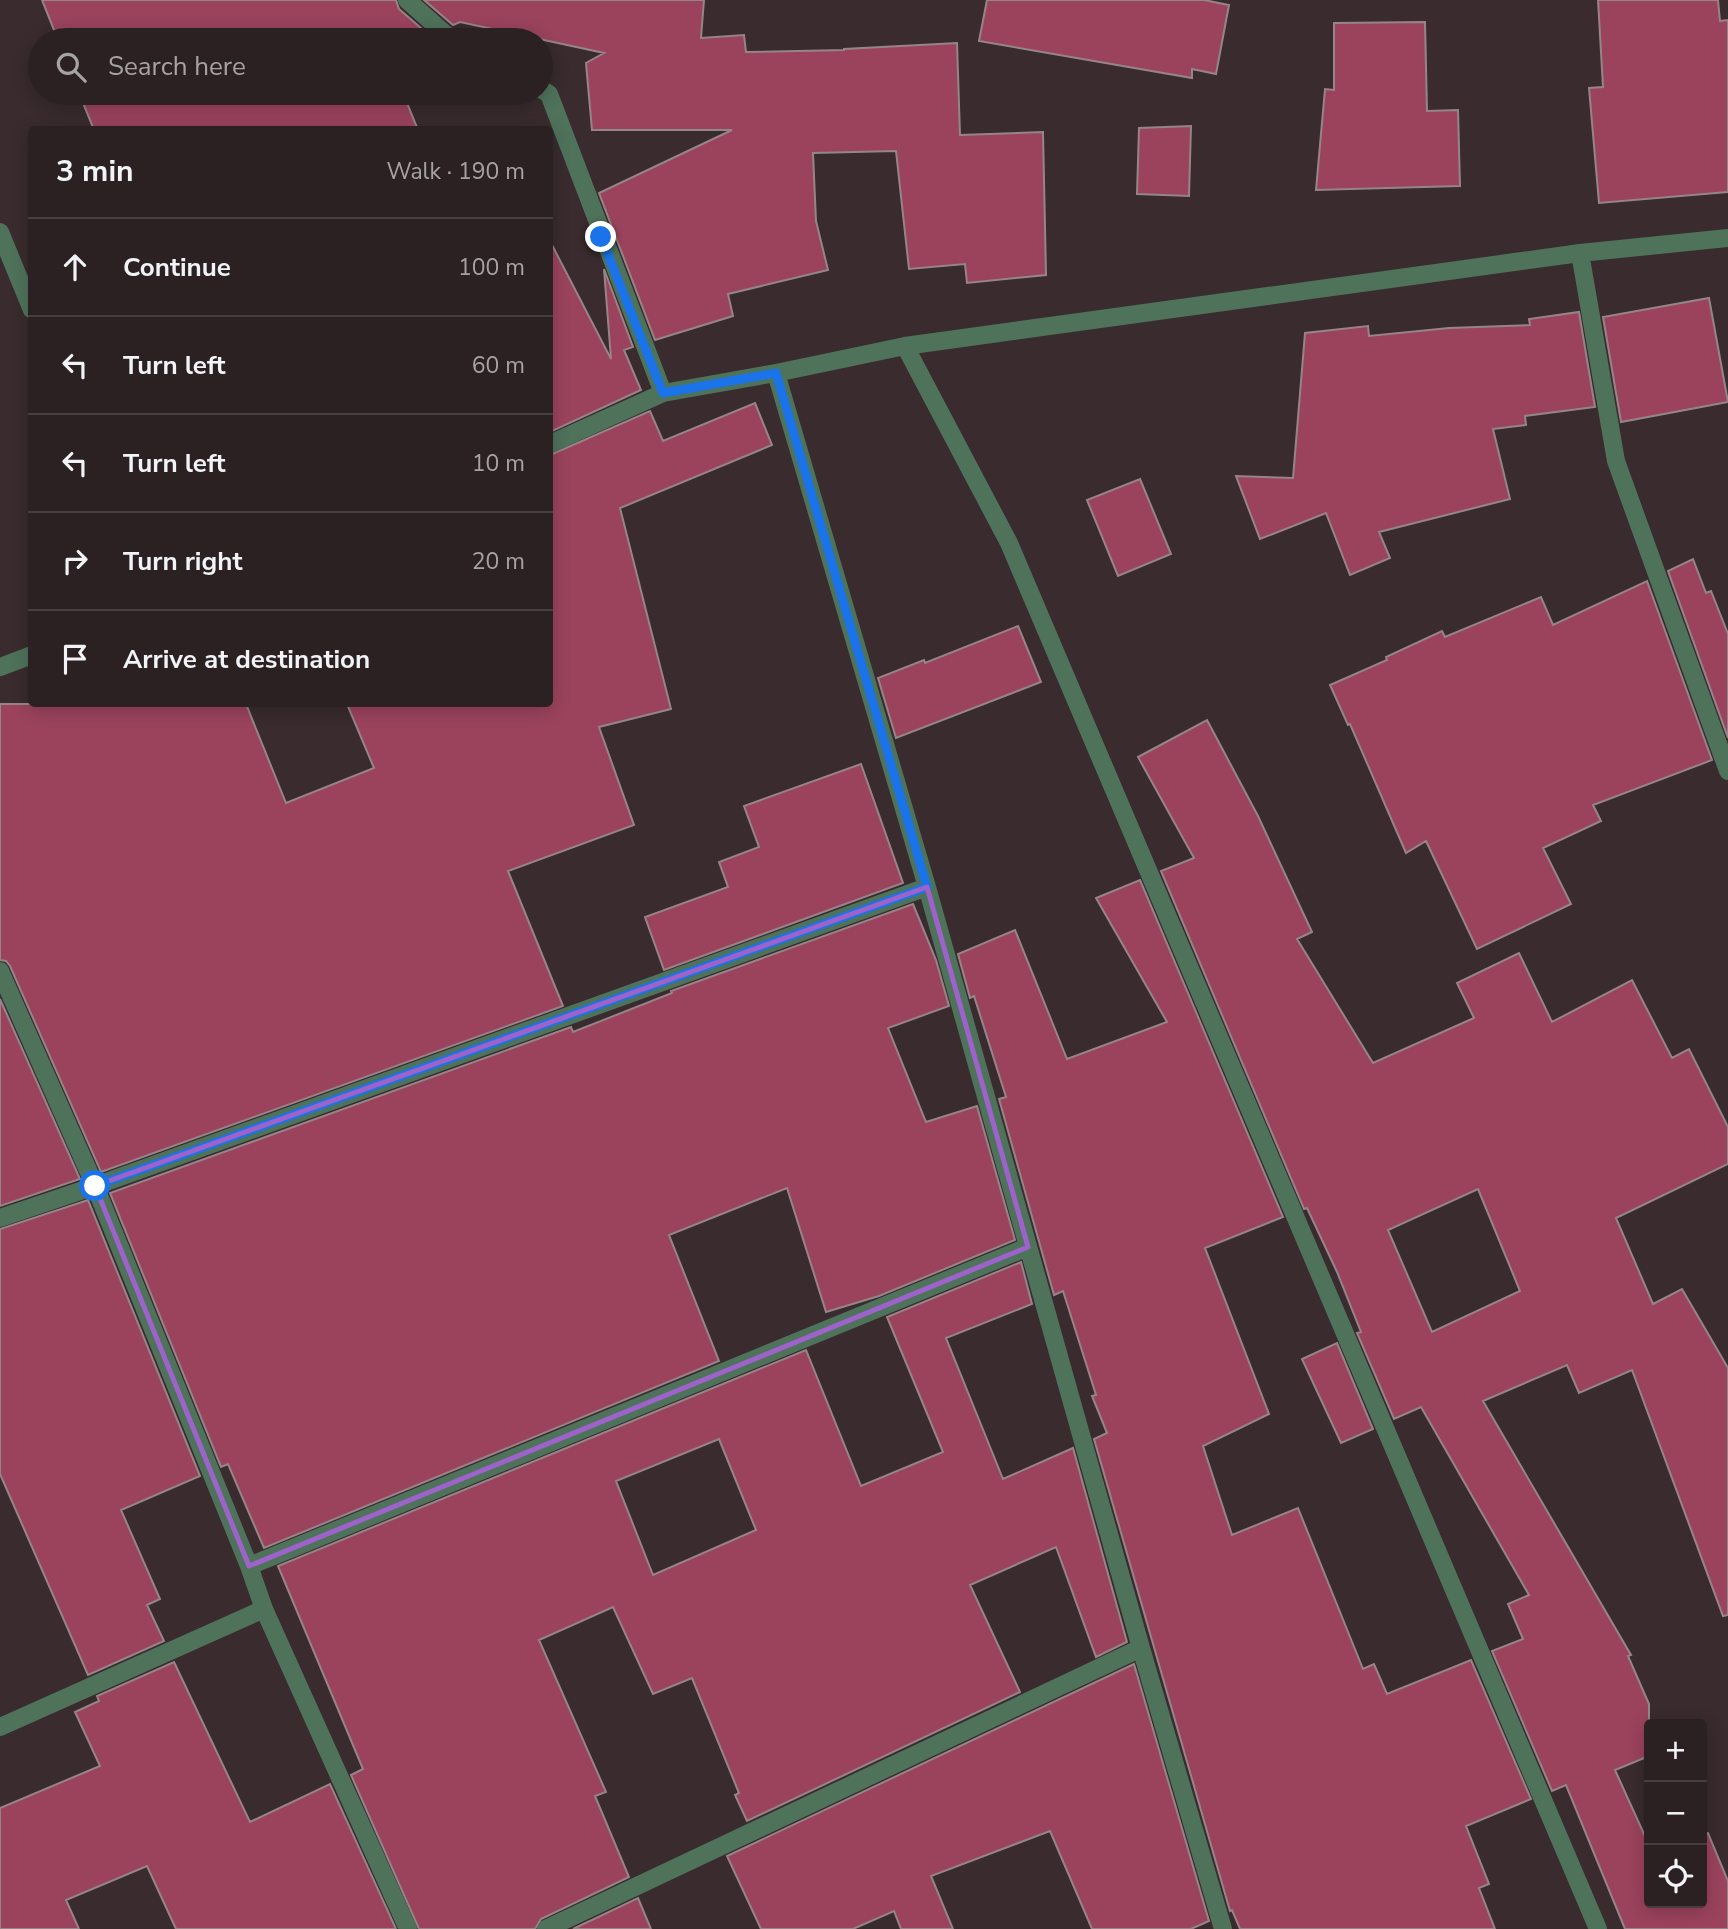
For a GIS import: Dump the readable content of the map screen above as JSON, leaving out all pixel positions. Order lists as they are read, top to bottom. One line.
{"page":{"search":"Search here","heading":["3 min","Walk · 190 m"],"list":[["Continue","100 m"],["Turn left","60 m"],["Turn left","10 m"],["Turn right","20 m"],"Arrive at destination"],"map_buttons":["+","−"]}}
